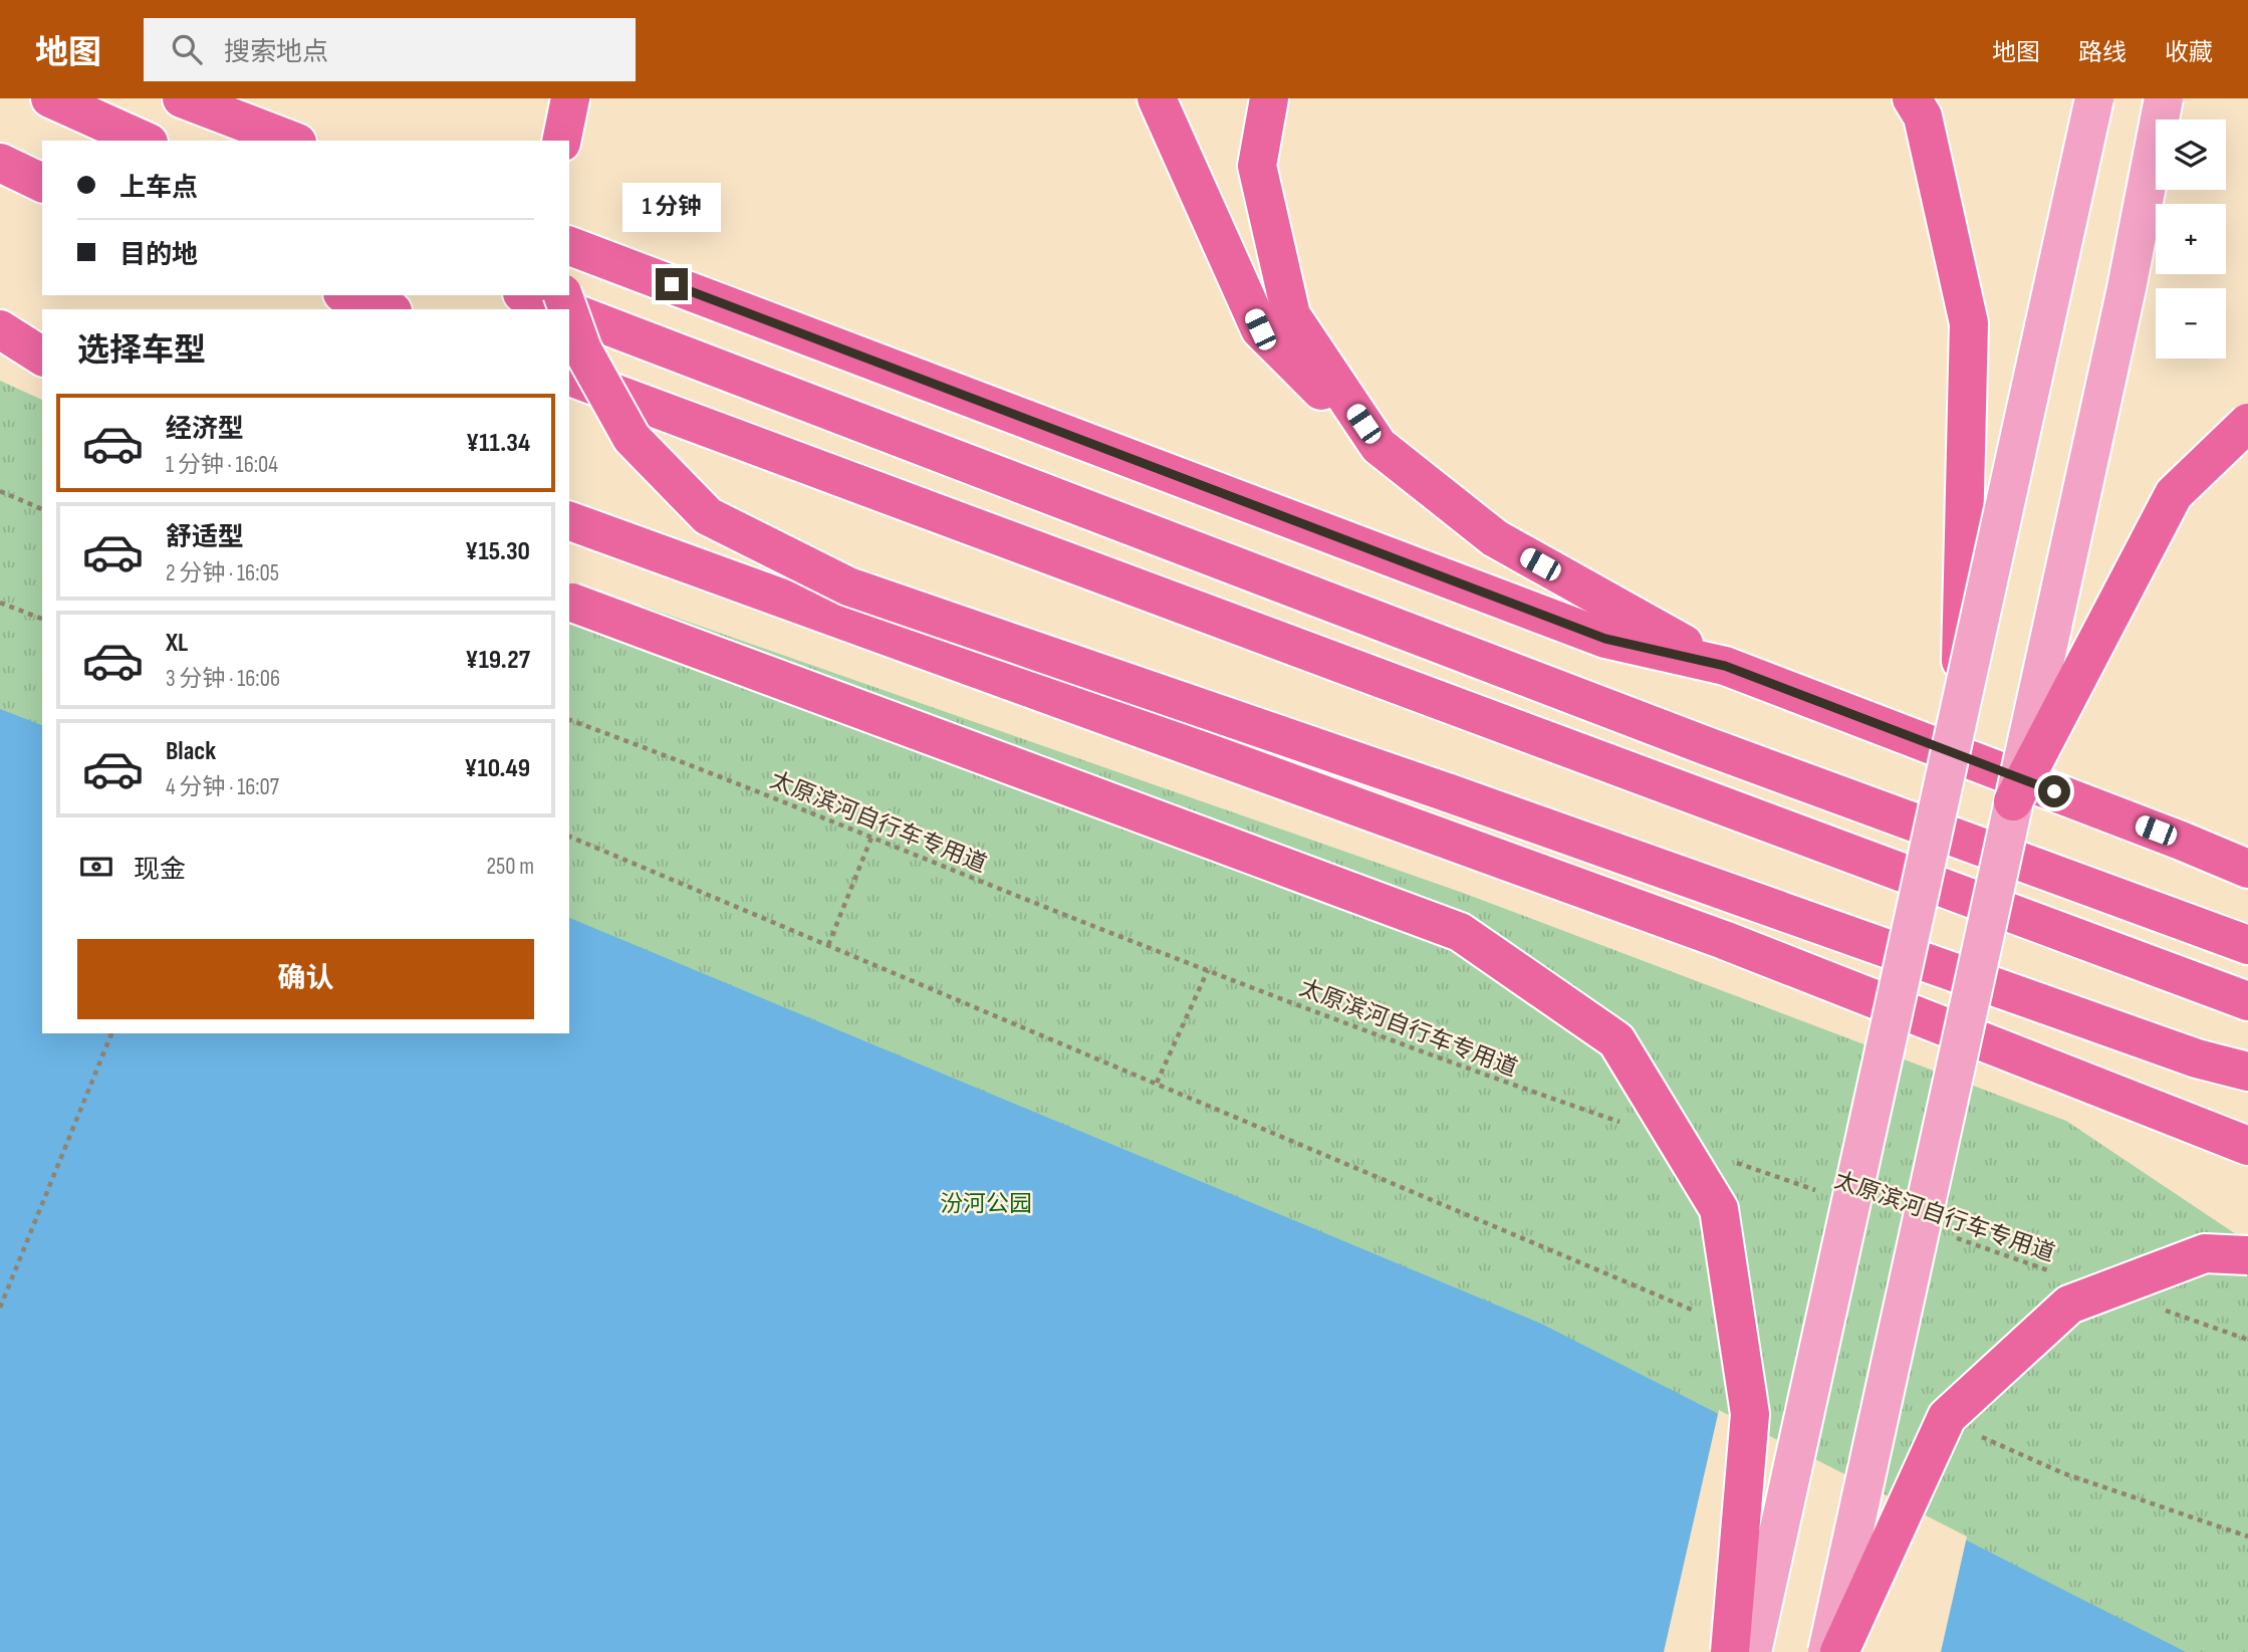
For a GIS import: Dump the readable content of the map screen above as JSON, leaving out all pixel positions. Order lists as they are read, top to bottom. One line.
{"streets":{"path":["太原滨河自行车专用道"]},"parks":["汾河公园"],"page":{"header":"地图","search":"搜索地点","nav":["地图","路线","收藏"],"map_buttons":["+","−"],"banner":["上车点","目的地"],"bubble":"1 分钟","heading":"选择车型","list":[{"name":"经济型","note":"1 分钟 · 16:04","value":"¥11.34"},{"name":"舒适型","note":"2 分钟 · 16:05","value":"¥15.30"},{"name":"XL","note":"3 分钟 · 16:06","value":"¥19.27"},{"name":"Black","note":"4 分钟 · 16:07","value":"¥10.49"}],"pay":["现金","250 m"],"buttons":"确认"}}
